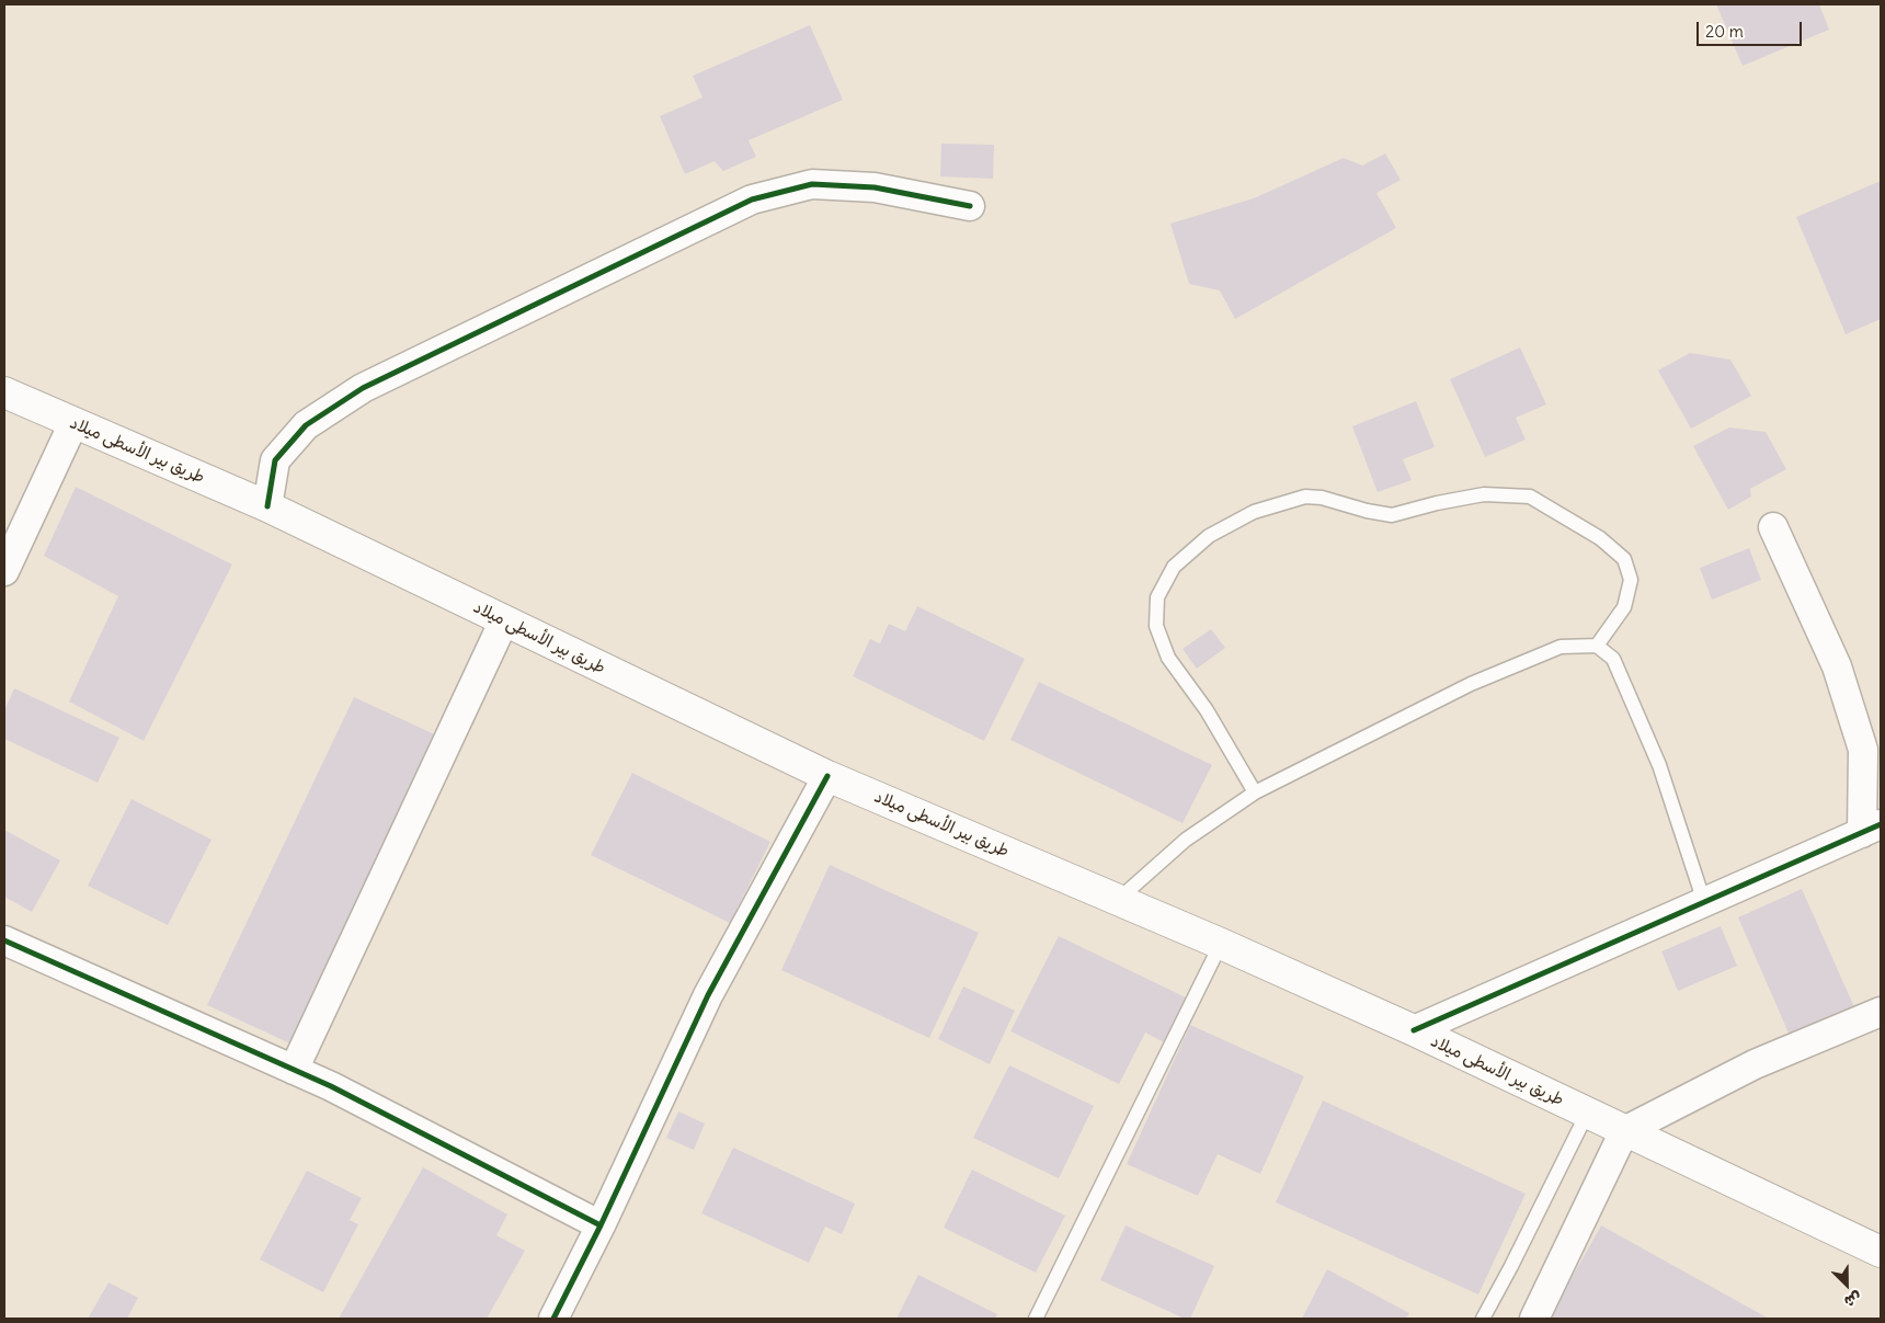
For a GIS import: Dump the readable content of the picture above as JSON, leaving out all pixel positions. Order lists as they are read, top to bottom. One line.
{"streets":{"main road":["طريق بير الأسطى ميلاد"]},"scale_bar":"20 m","north":"bottom right"}
